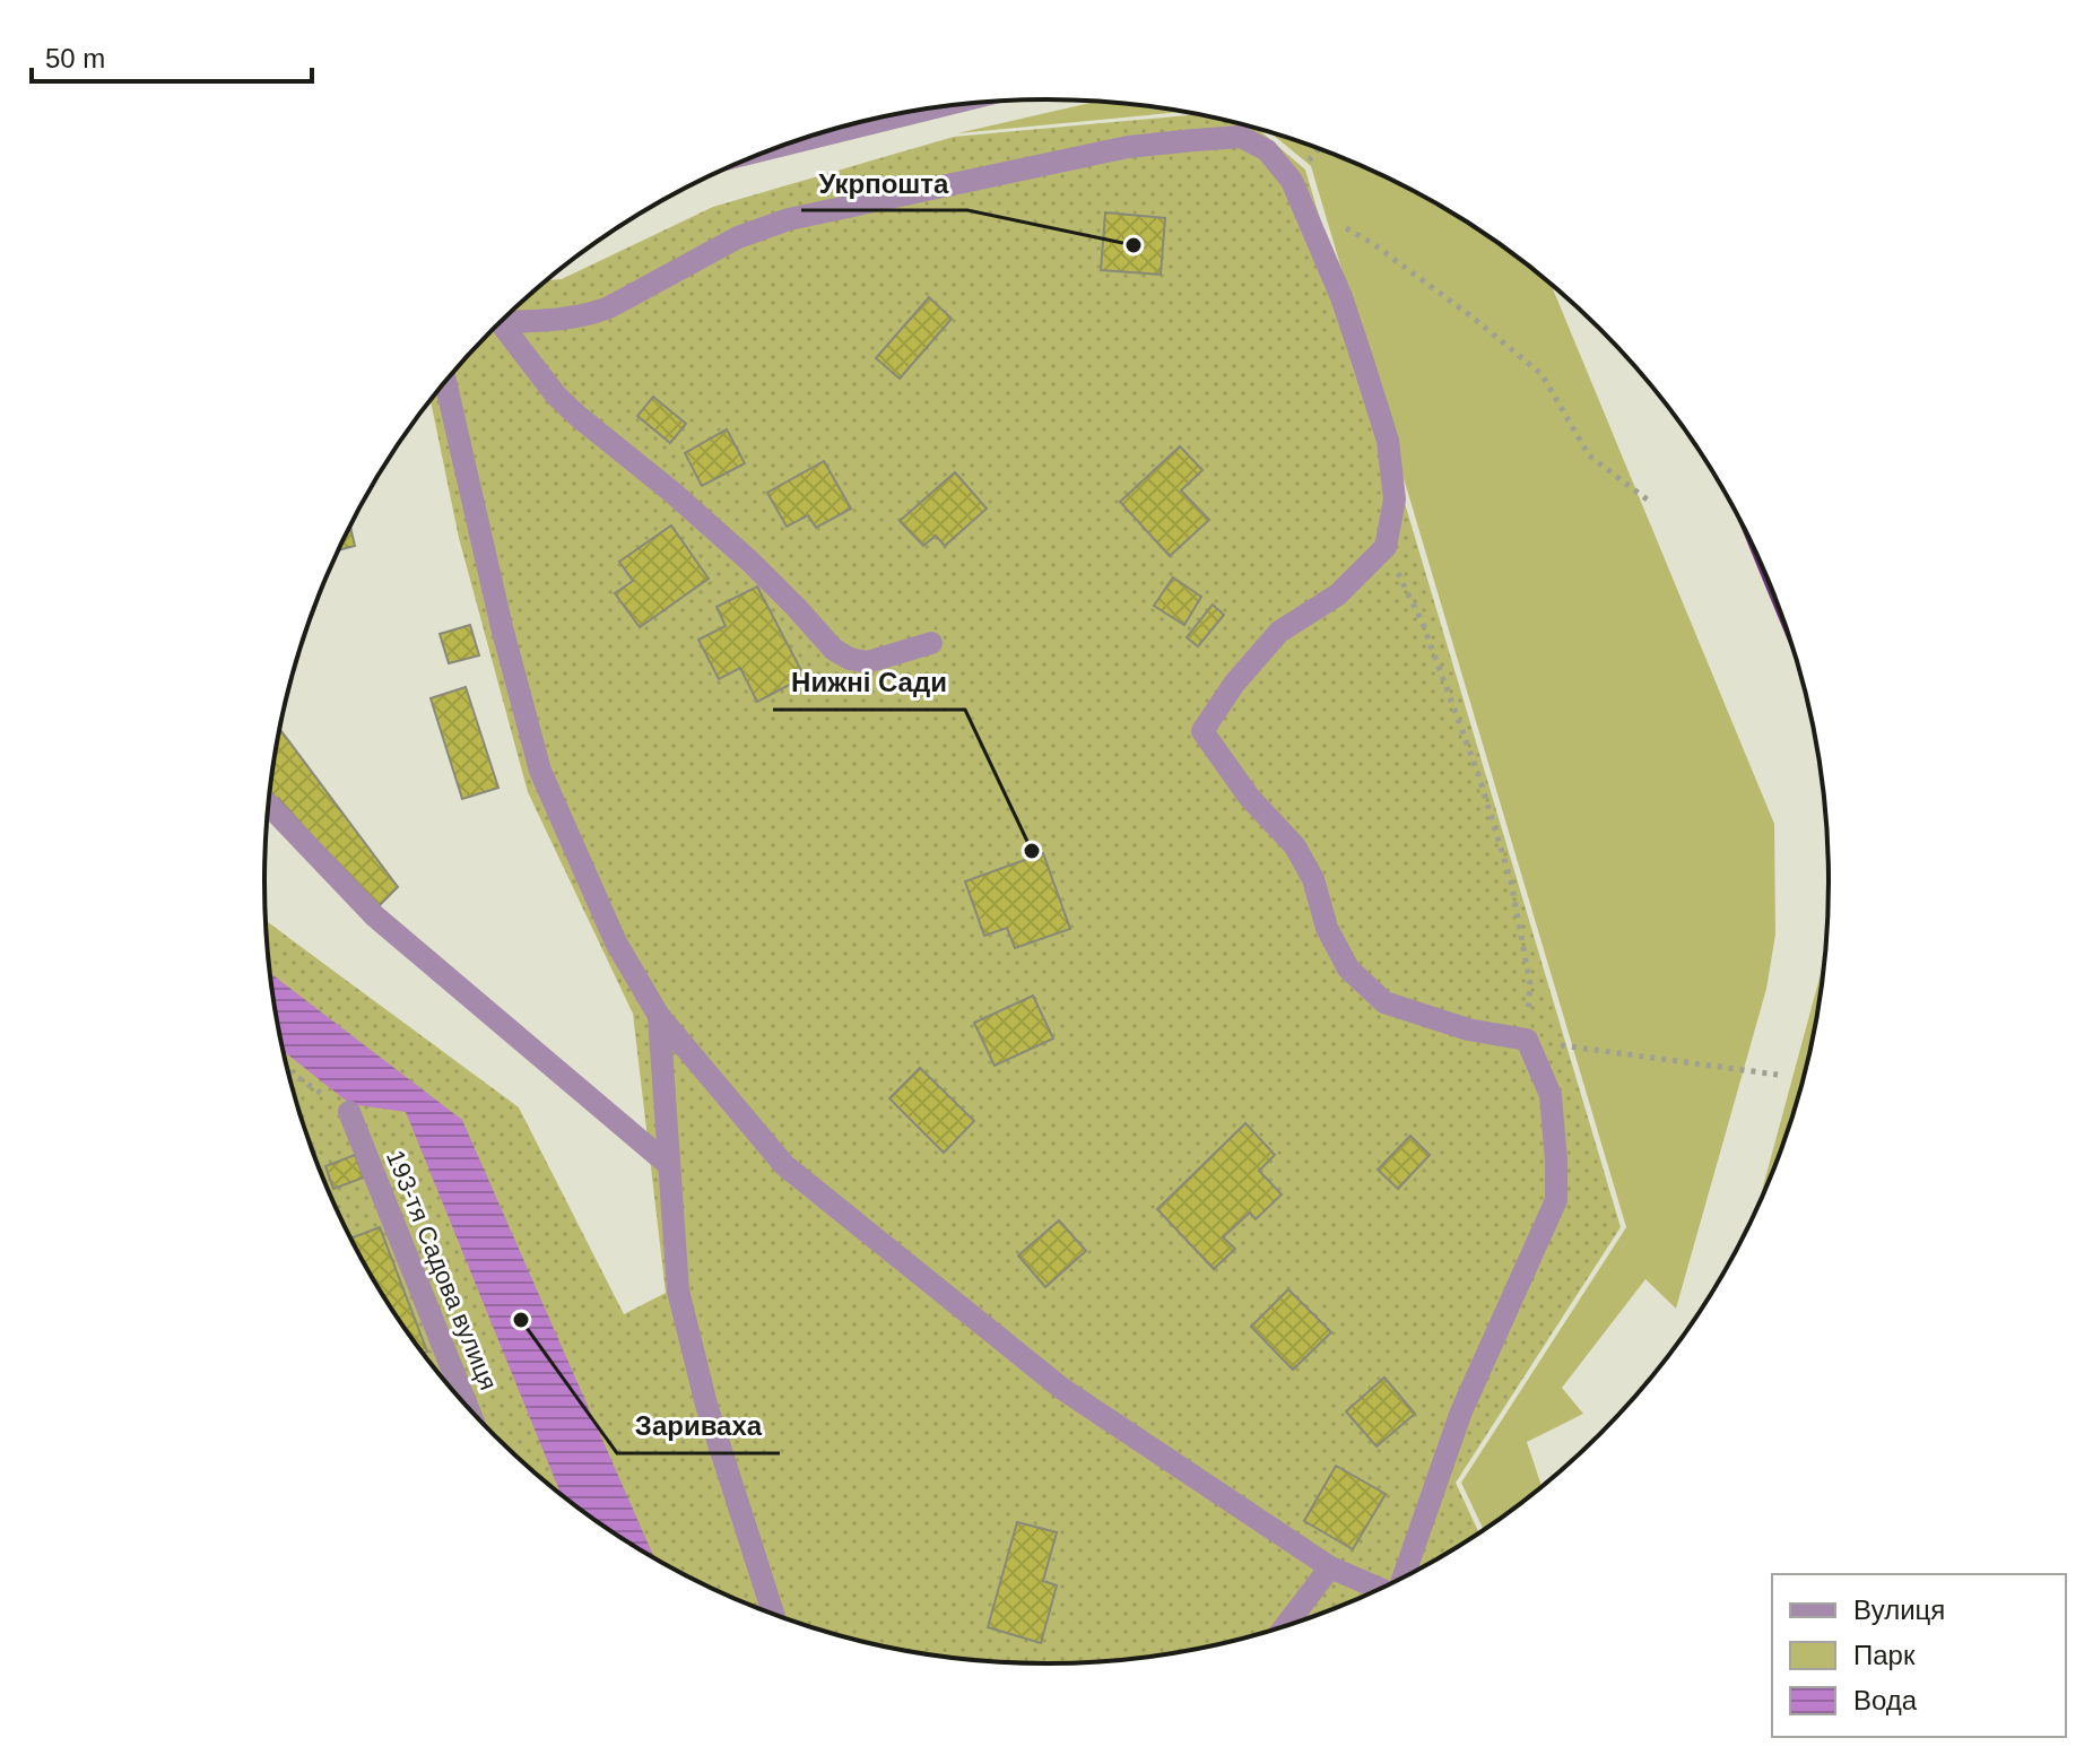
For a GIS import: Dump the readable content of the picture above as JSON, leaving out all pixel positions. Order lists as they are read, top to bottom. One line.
{"streets":{"street":["193-тя Садова вулиця"]},"places":["Укрпошта","Нижні Сади","Зариваха"],"legend":["Вулиця","Парк","Вода"],"scale_bar":"50 m"}
